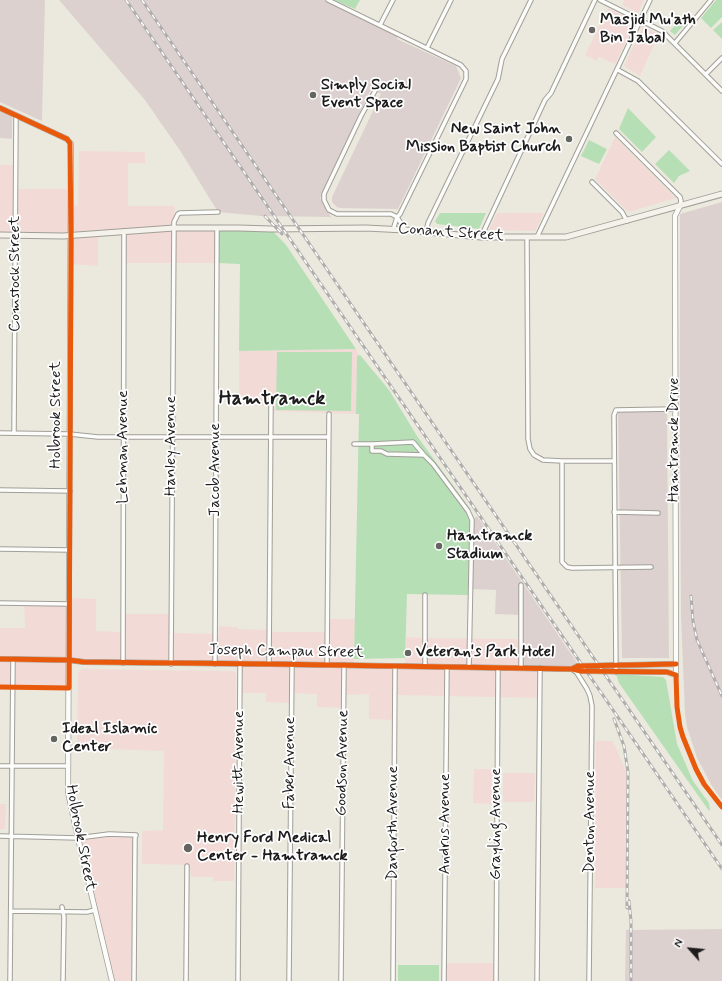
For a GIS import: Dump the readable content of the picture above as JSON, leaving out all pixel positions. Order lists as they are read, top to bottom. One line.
{"streets":{"main road":["Conant Street"],"street":["Comstock Street","Holbrook Street","Hamtramck Drive","Hanley Avenue","Lehman Avenue","Jacob Avenue","Joseph Campau Street","Hewitt Avenue","Faber Avenue","Goodson Avenue","Denton Avenue","Danforth Avenue","Andrus Avenue","Grayling Avenue"]},"crossings":[["Conant Street","Comstock Street"],["Conant Street","Holbrook Street"],["Conant Street","Hamtramck Drive"],["Conant Street","Hanley Avenue"],["Conant Street","Lehman Avenue"],["Conant Street","Jacob Avenue"],["Comstock Street","Holbrook Street"],["Holbrook Street","Joseph Campau Street"],["Hamtramck Drive","Joseph Campau Street"],["Hanley Avenue","Joseph Campau Street"],["Lehman Avenue","Joseph Campau Street"],["Jacob Avenue","Joseph Campau Street"],["Joseph Campau Street","Hewitt Avenue"],["Joseph Campau Street","Faber Avenue"],["Joseph Campau Street","Goodson Avenue"],["Joseph Campau Street","Denton Avenue"],["Joseph Campau Street","Danforth Avenue"],["Joseph Campau Street","Andrus Avenue"],["Joseph Campau Street","Grayling Avenue"]],"districts":["Hamtramck"],"places":["Masjid Mu'ath Bin Jabal","Simply Social Event Space","New Saint John Mission Baptist Church","Hamtramck Stadium","Veteran's Park Hotel","Ideal Islamic Center","Henry Ford Medical Center - Hamtramck"],"north":"top left"}
